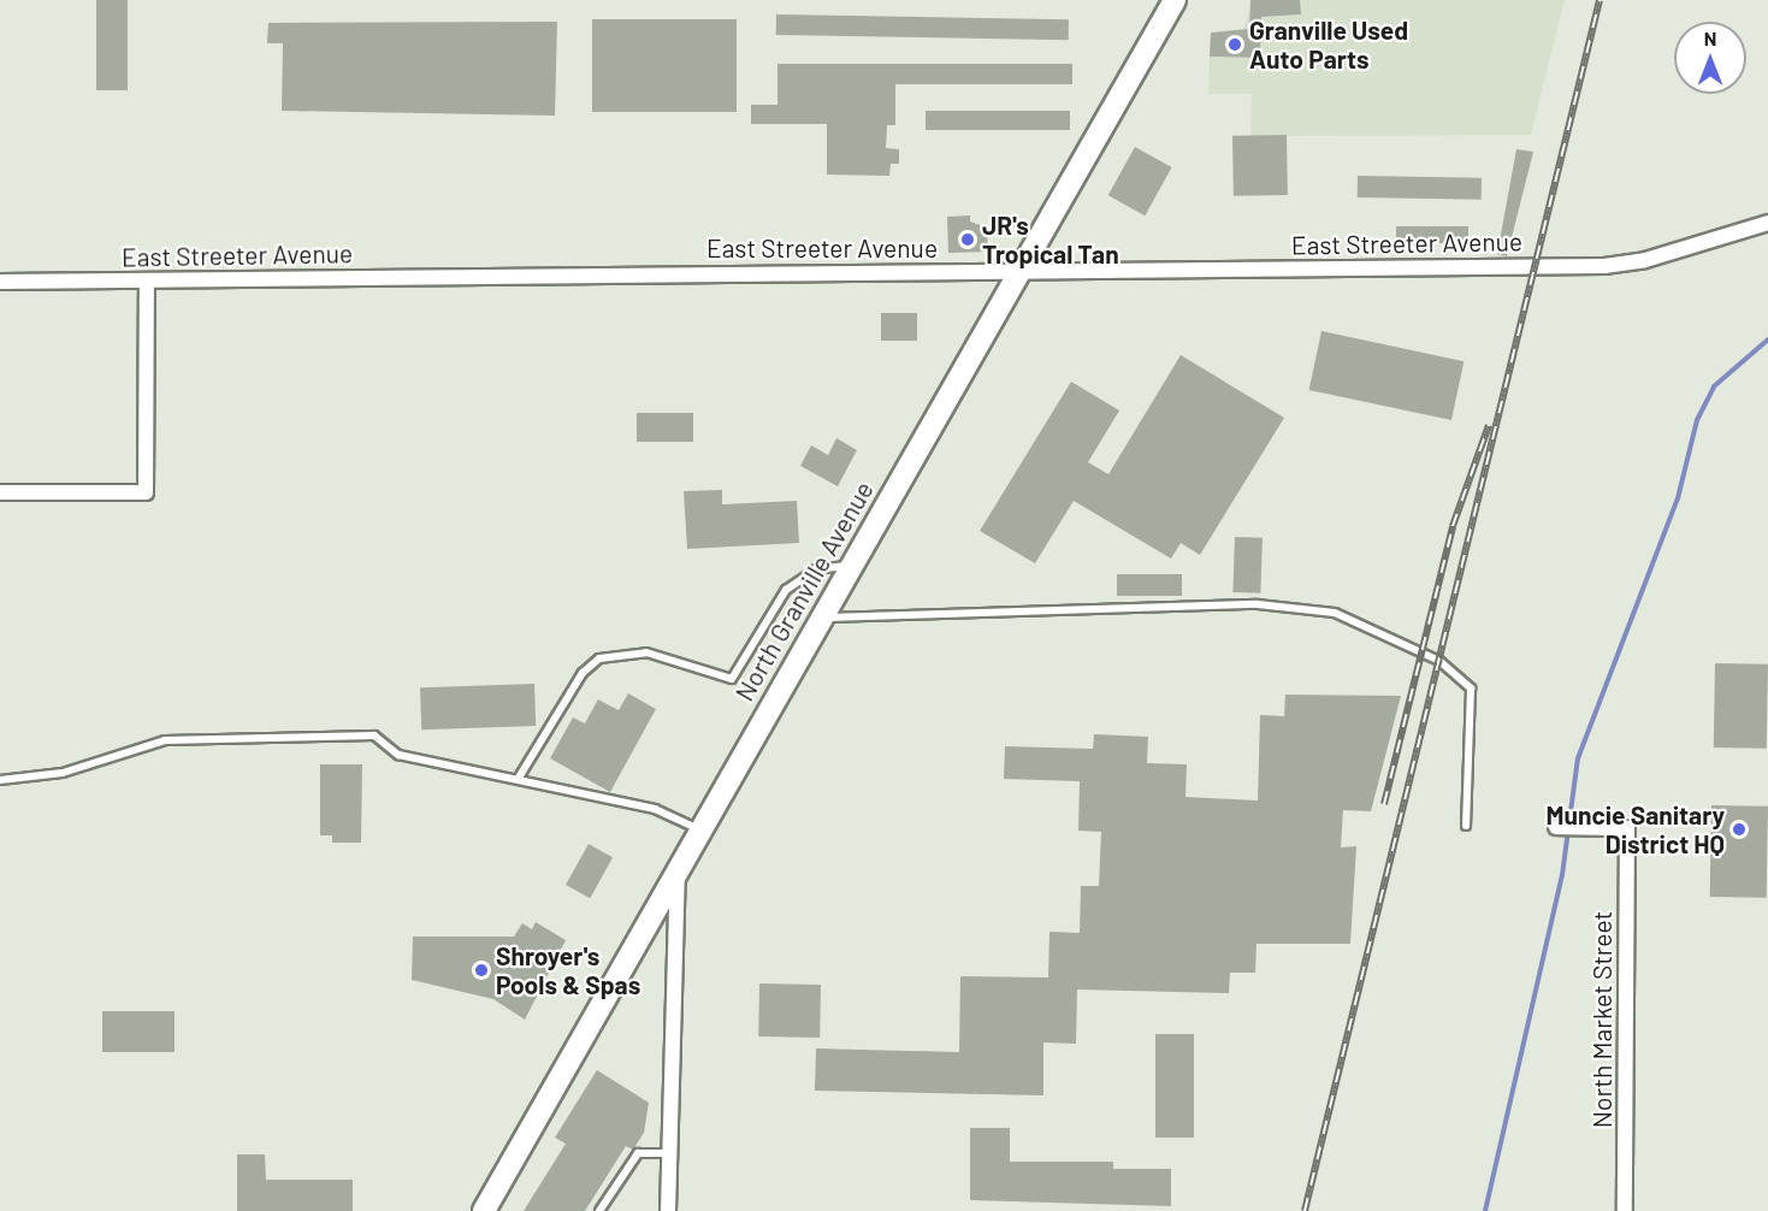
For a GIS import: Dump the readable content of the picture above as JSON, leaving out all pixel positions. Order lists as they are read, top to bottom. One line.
{"streets":{"main road":["North Granville Avenue"],"street":["East Streeter Avenue","North Market Street"]},"crossings":[["East Streeter Avenue","North Granville Avenue"]],"places":["Granville Used Auto Parts","JR's Tropical Tan","Muncie Sanitary District HQ","Shroyer's Pools & Spas"],"north":"top"}
